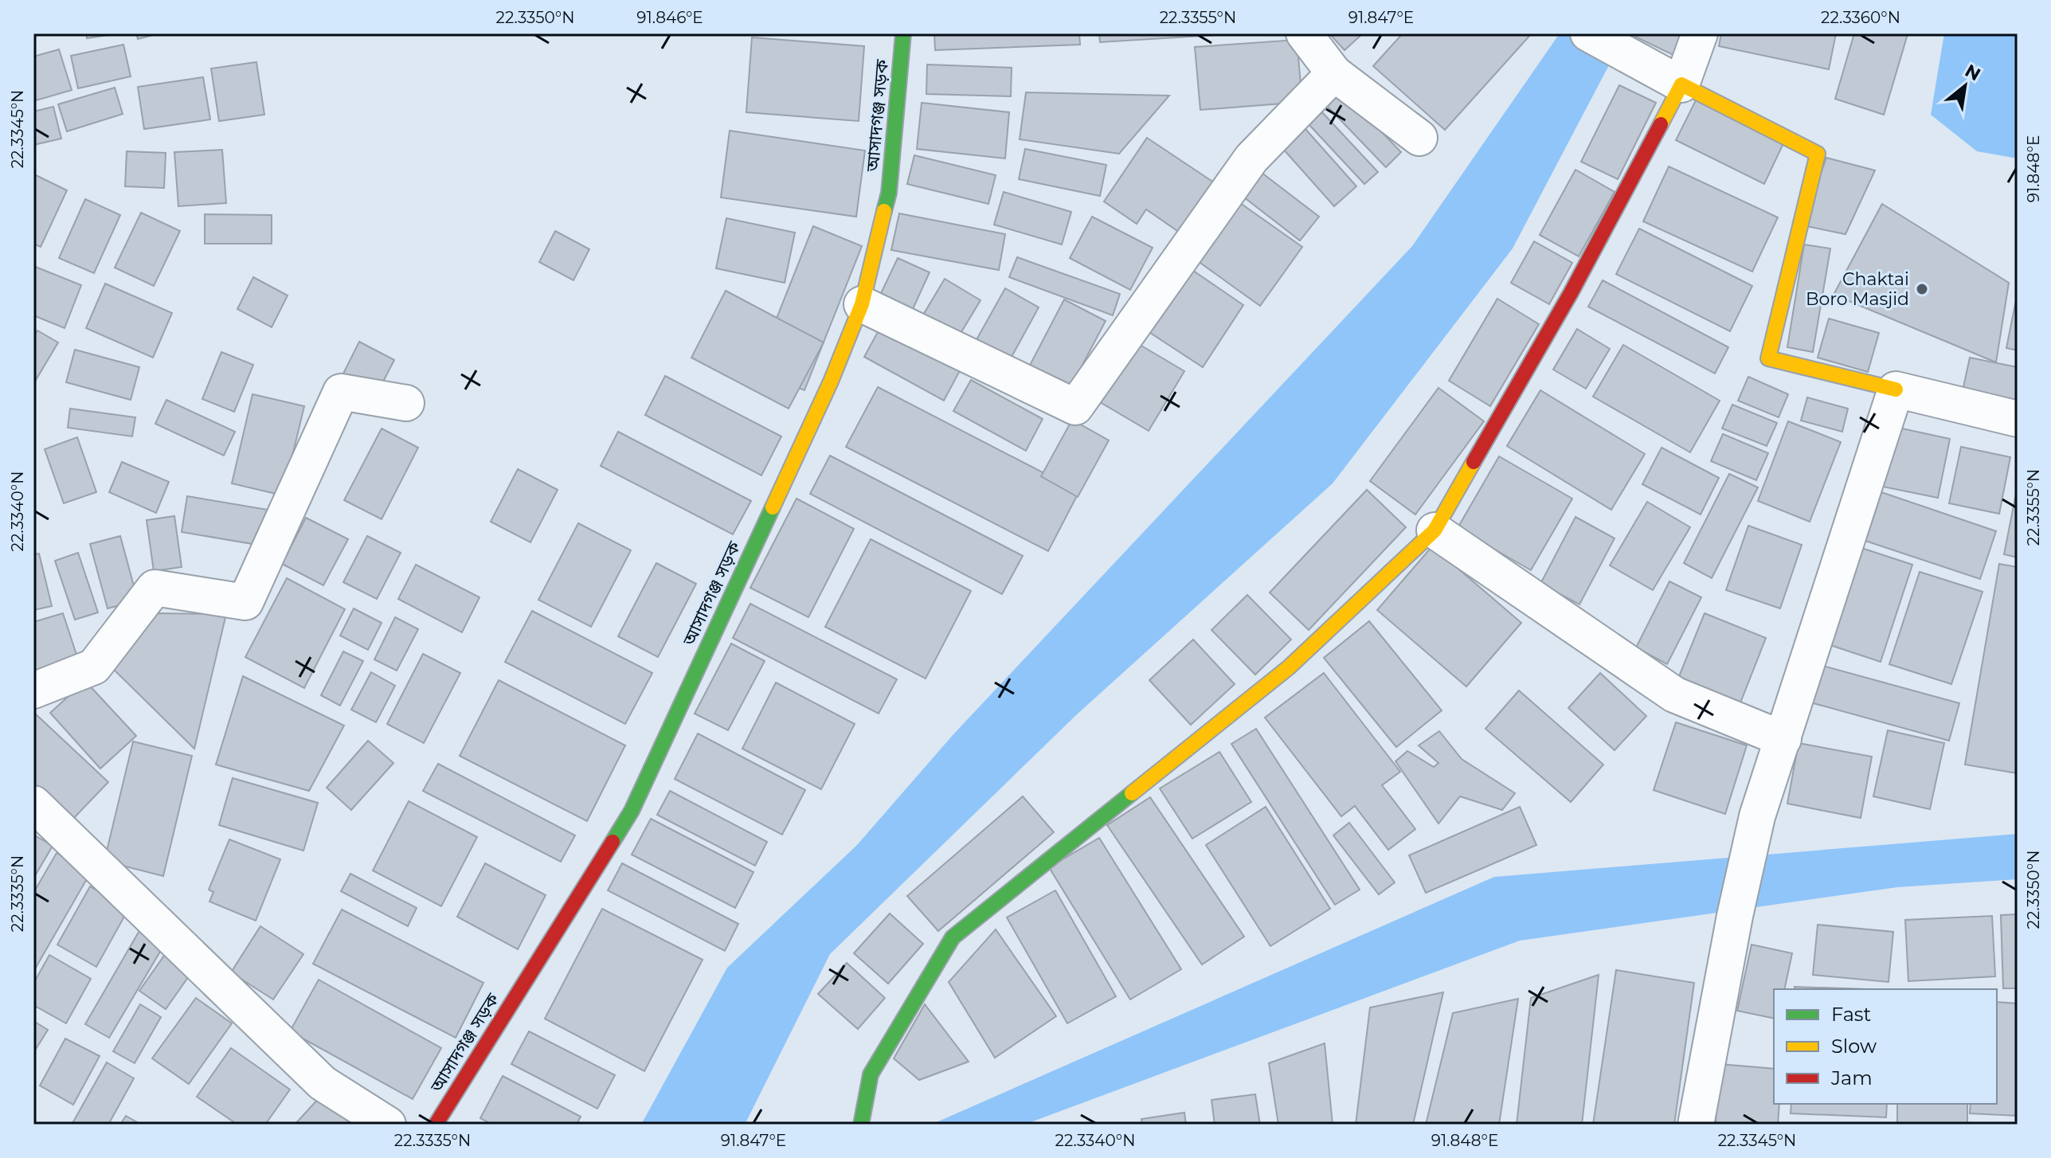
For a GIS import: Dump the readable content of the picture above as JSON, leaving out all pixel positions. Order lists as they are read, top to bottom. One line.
{"streets":{"street":["আসাদগঞ্জ সড়ক"]},"places":["Chaktai Boro Masjid"],"legend":["Fast","Slow","Jam"],"north":"top right","coordinates":["22.3350°N","91.846°E","22.3355°N","91.847°E","22.3360°N","22.3345°N","91.848°E","22.3340°N","22.3335°N"]}
